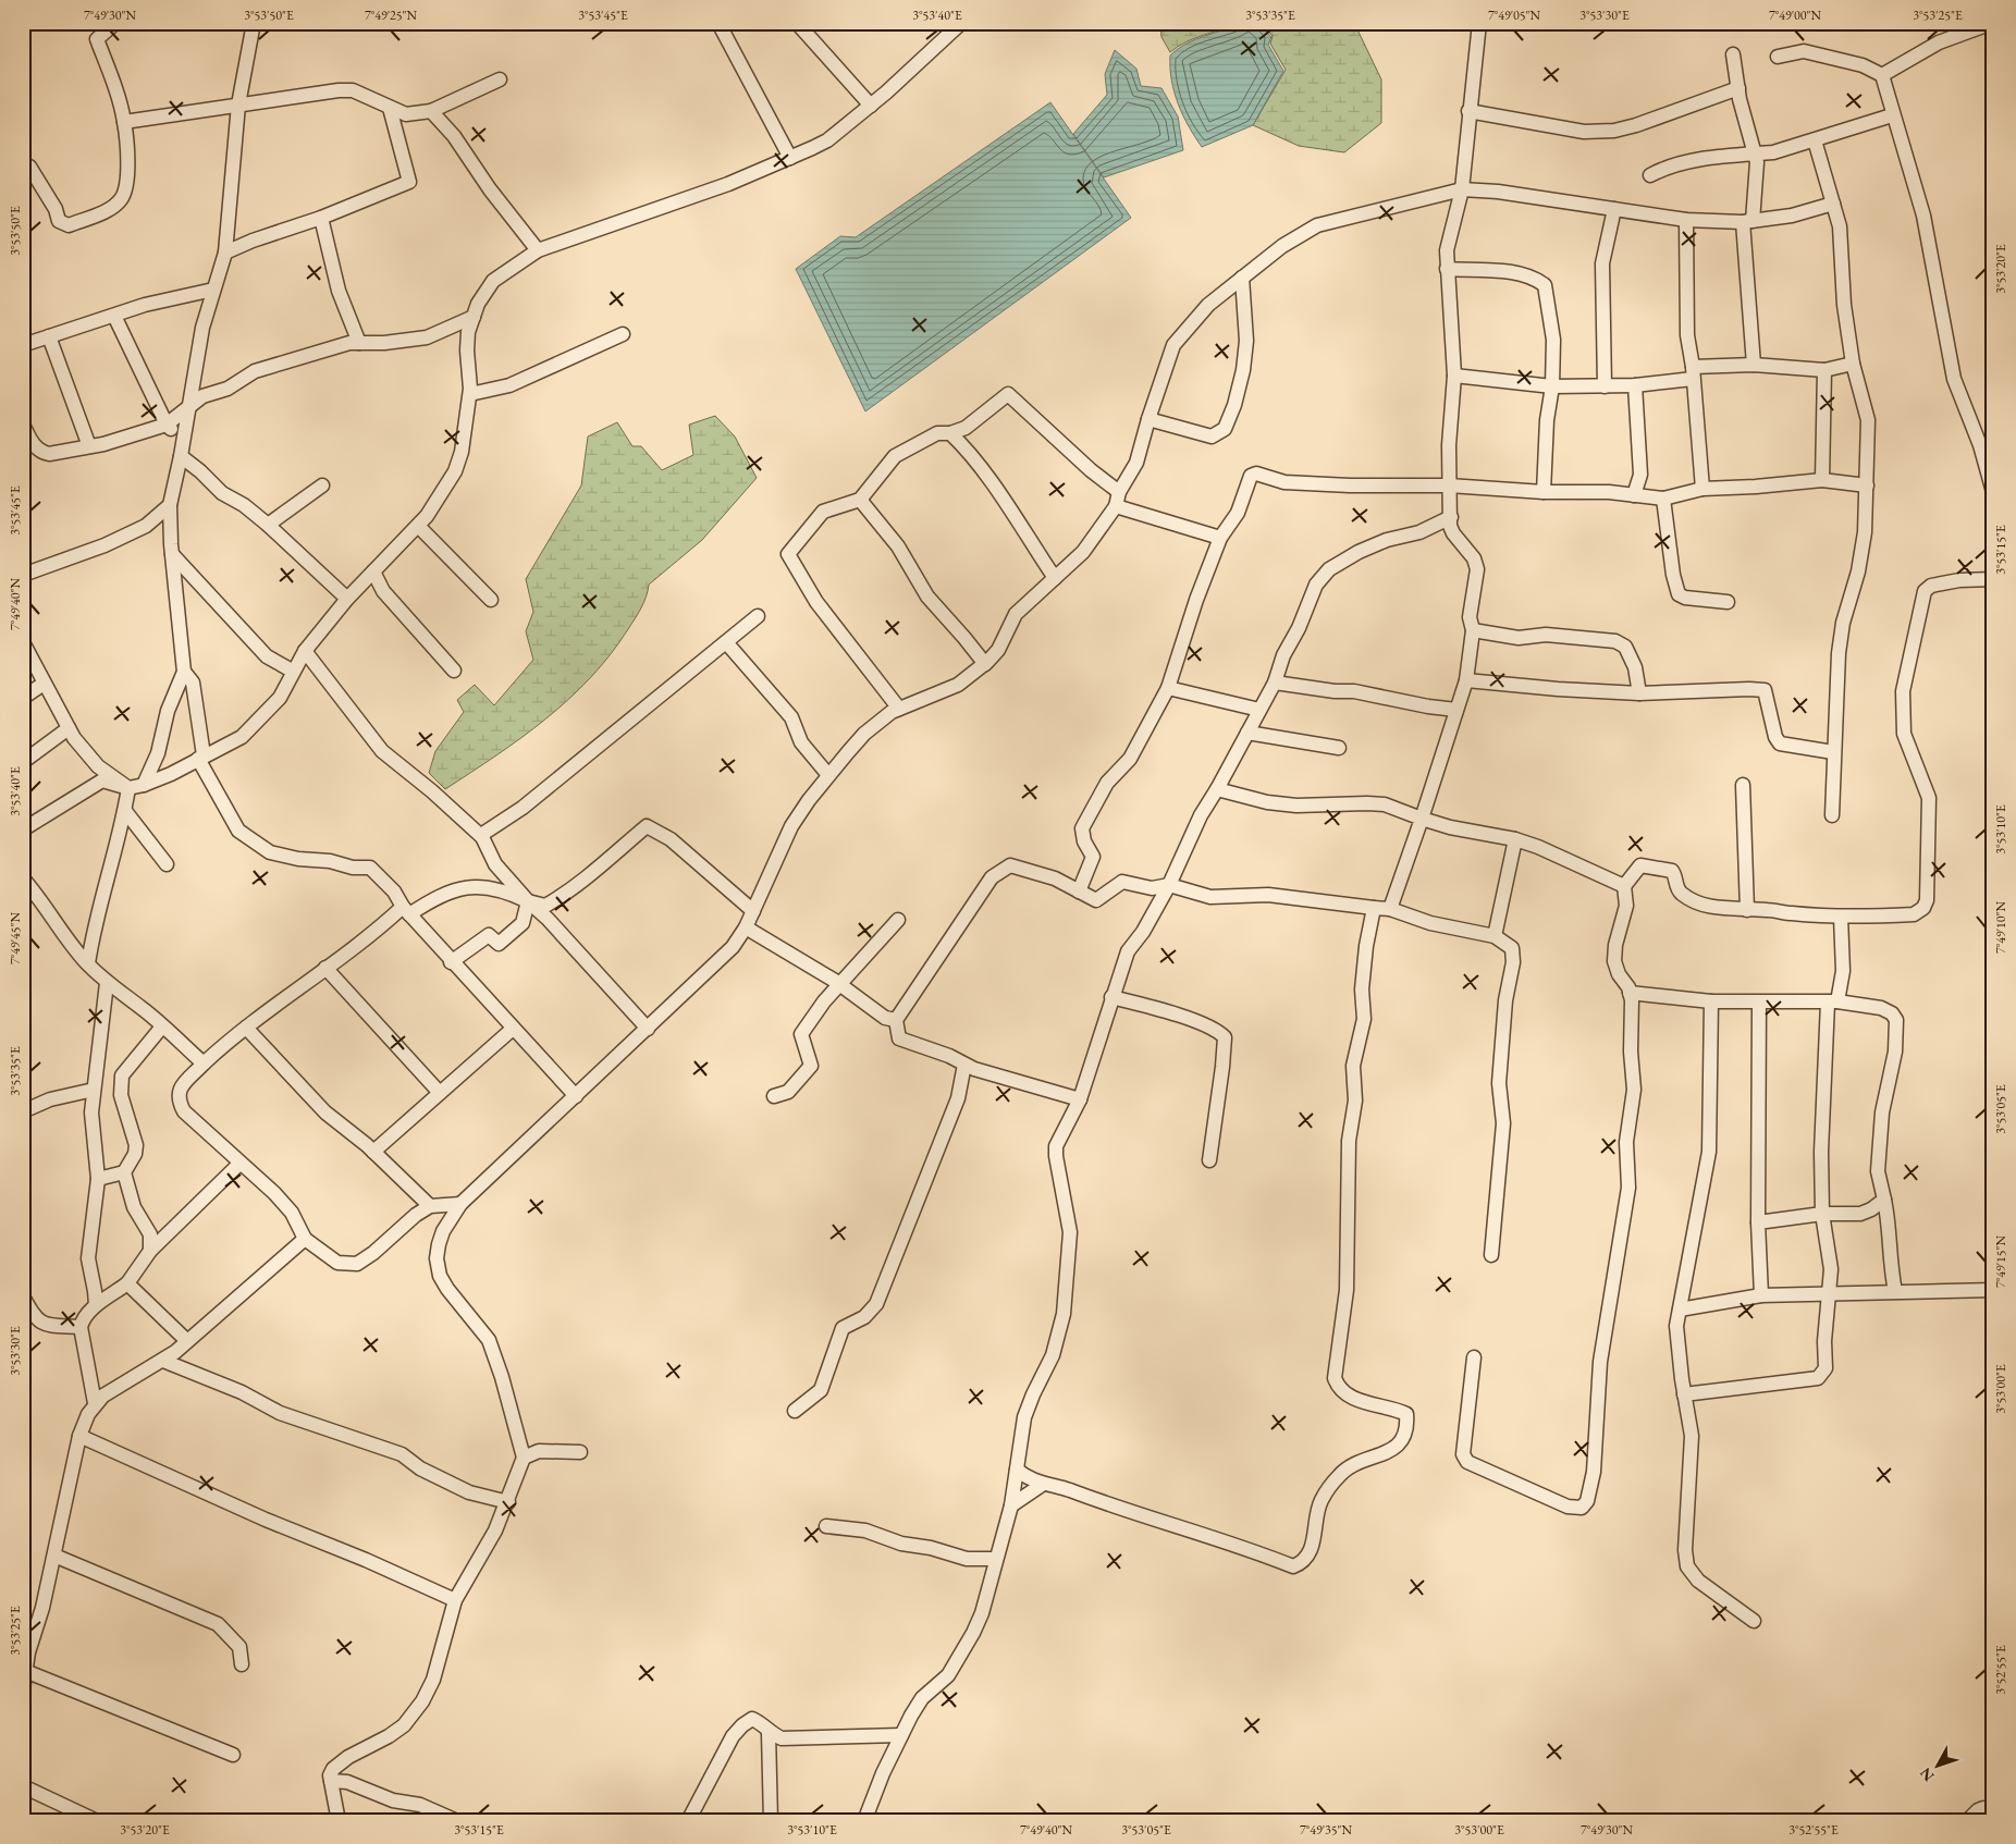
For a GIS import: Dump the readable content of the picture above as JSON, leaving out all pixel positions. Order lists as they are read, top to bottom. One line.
{"north":"bottom left","coordinates":["7°49'30\"N","3°53'50\"E","7°49'25\"N","3°53'45\"E","3°53'40\"E","3°53'35\"E","7°49'05\"N","3°53'30\"E","7°49'00\"N","3°53'25\"E","3°53'20\"E","3°53'15\"E","7°49'40\"N","3°53'10\"E","7°49'10\"N","7°49'45\"N","3°53'05\"E","7°49'15\"N","3°53'00\"E","3°52'55\"E","7°49'35\"N"]}
